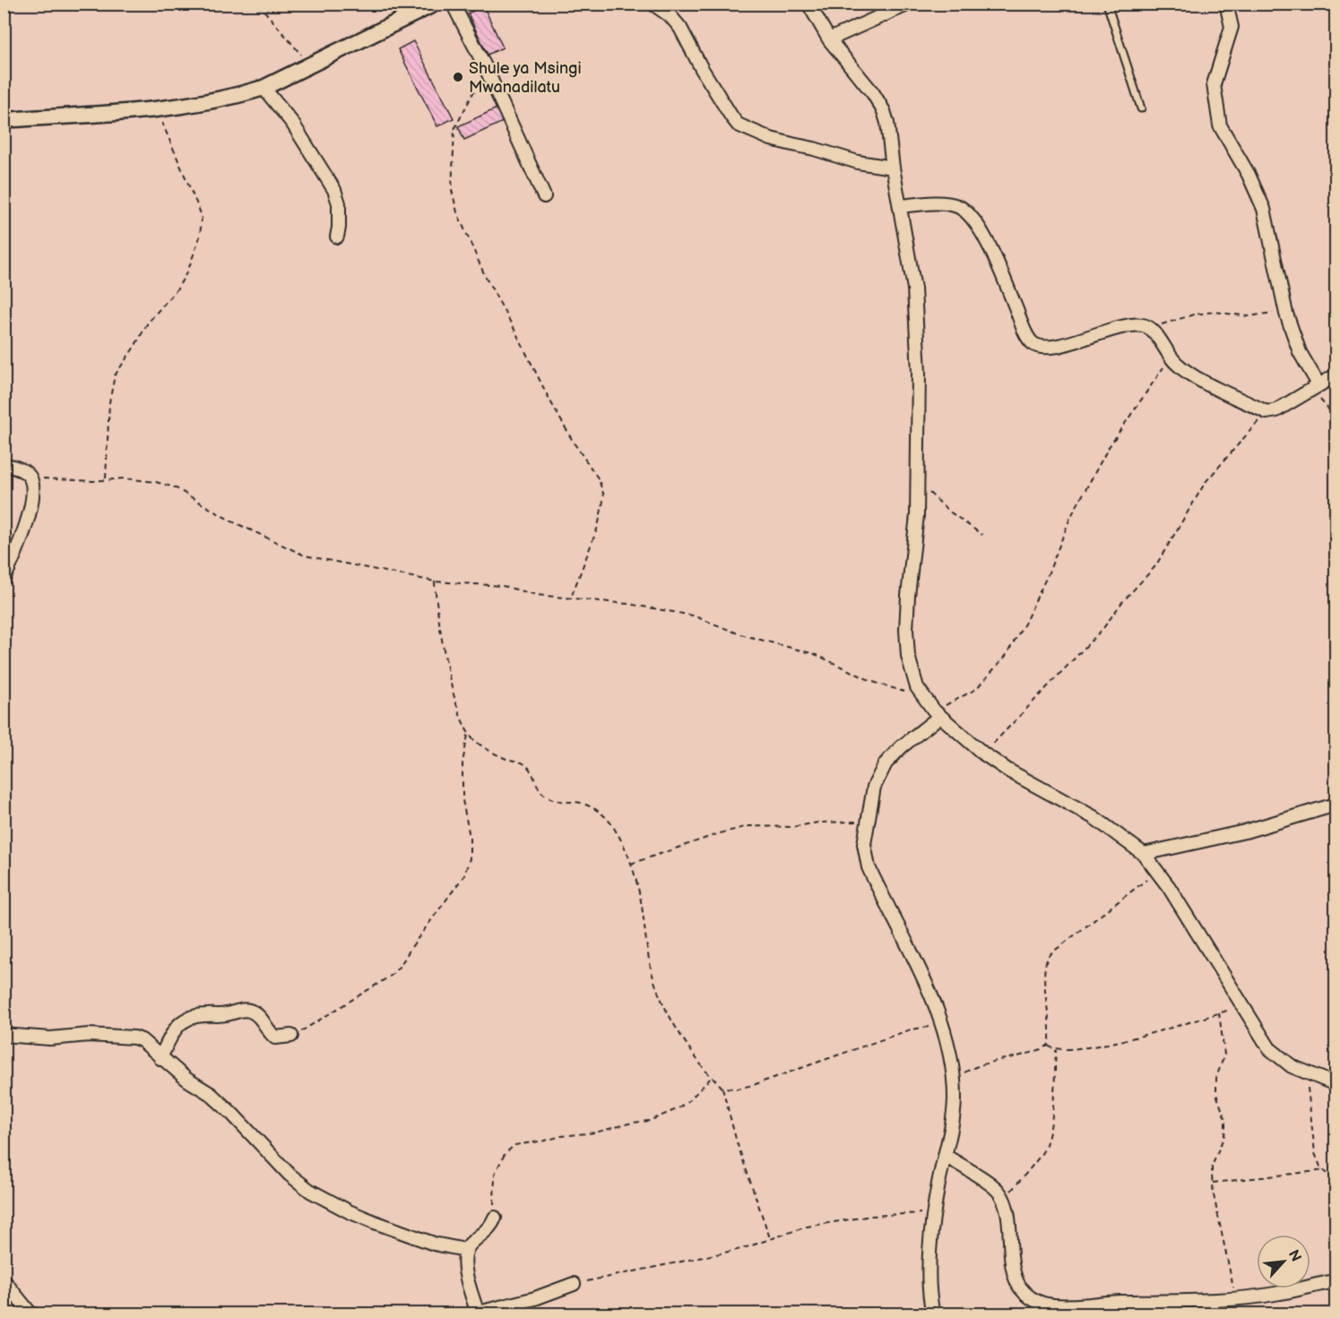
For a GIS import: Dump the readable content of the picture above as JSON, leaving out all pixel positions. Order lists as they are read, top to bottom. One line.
{"places":["Shule ya Msingi Mwanadilatu"],"north":"top right"}
